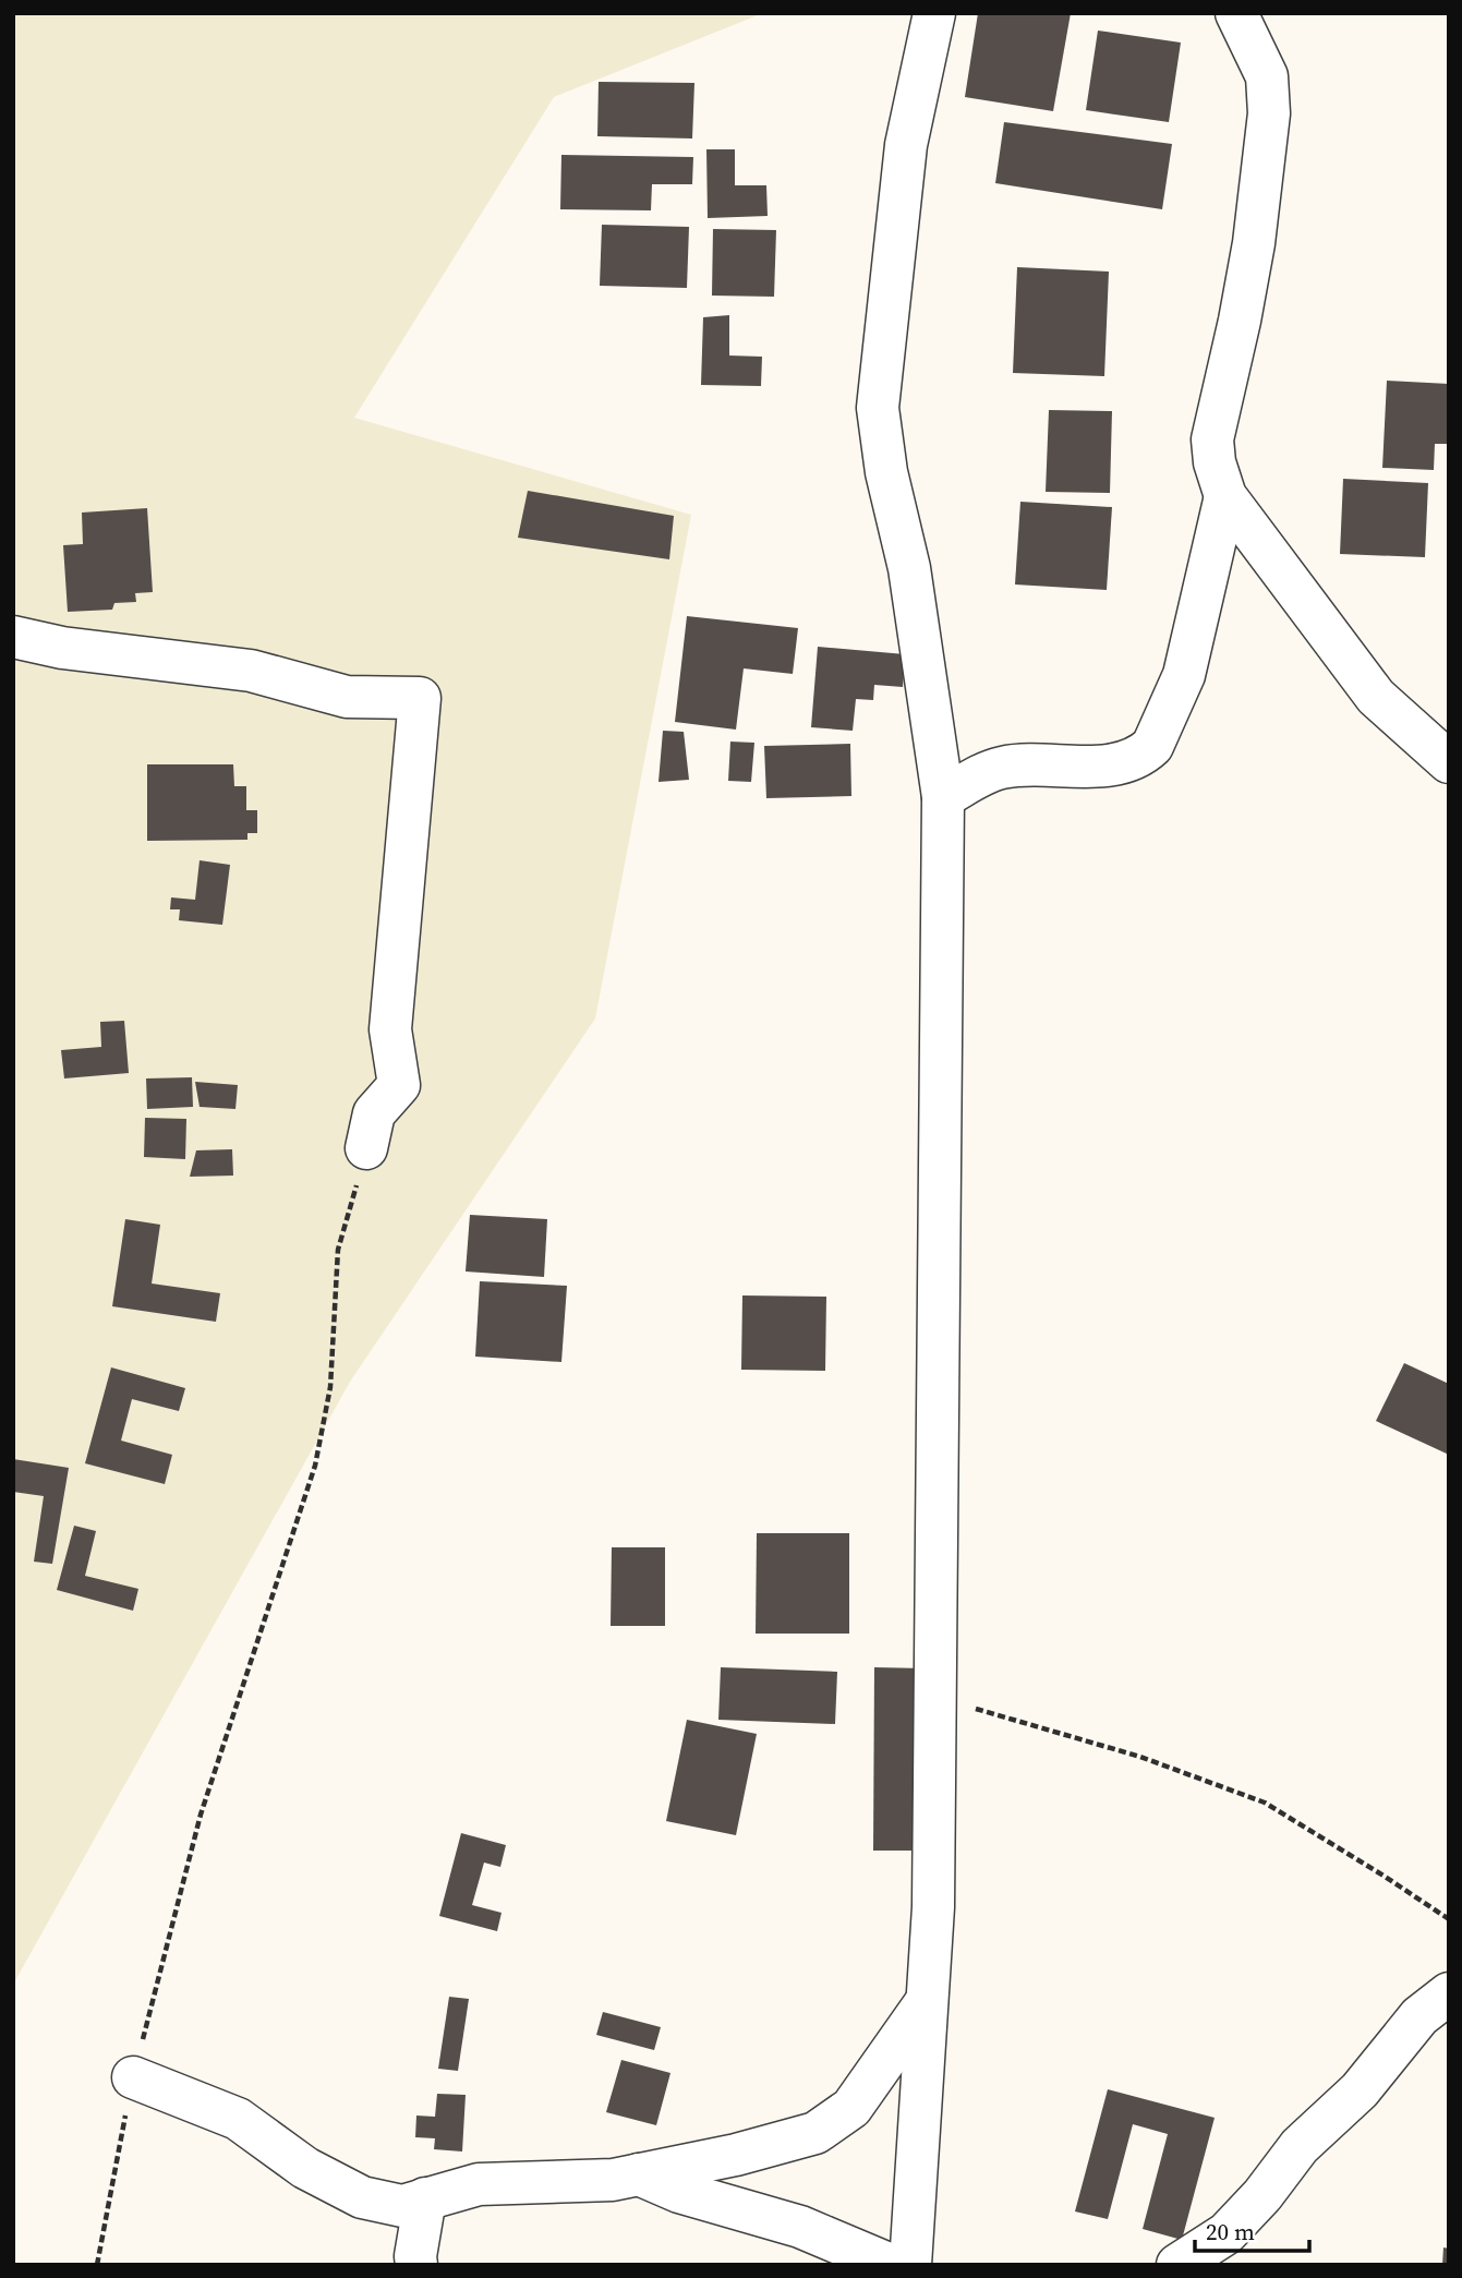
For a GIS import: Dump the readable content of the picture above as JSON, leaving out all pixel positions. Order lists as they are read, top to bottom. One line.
{"scale_bar":"20 m"}
